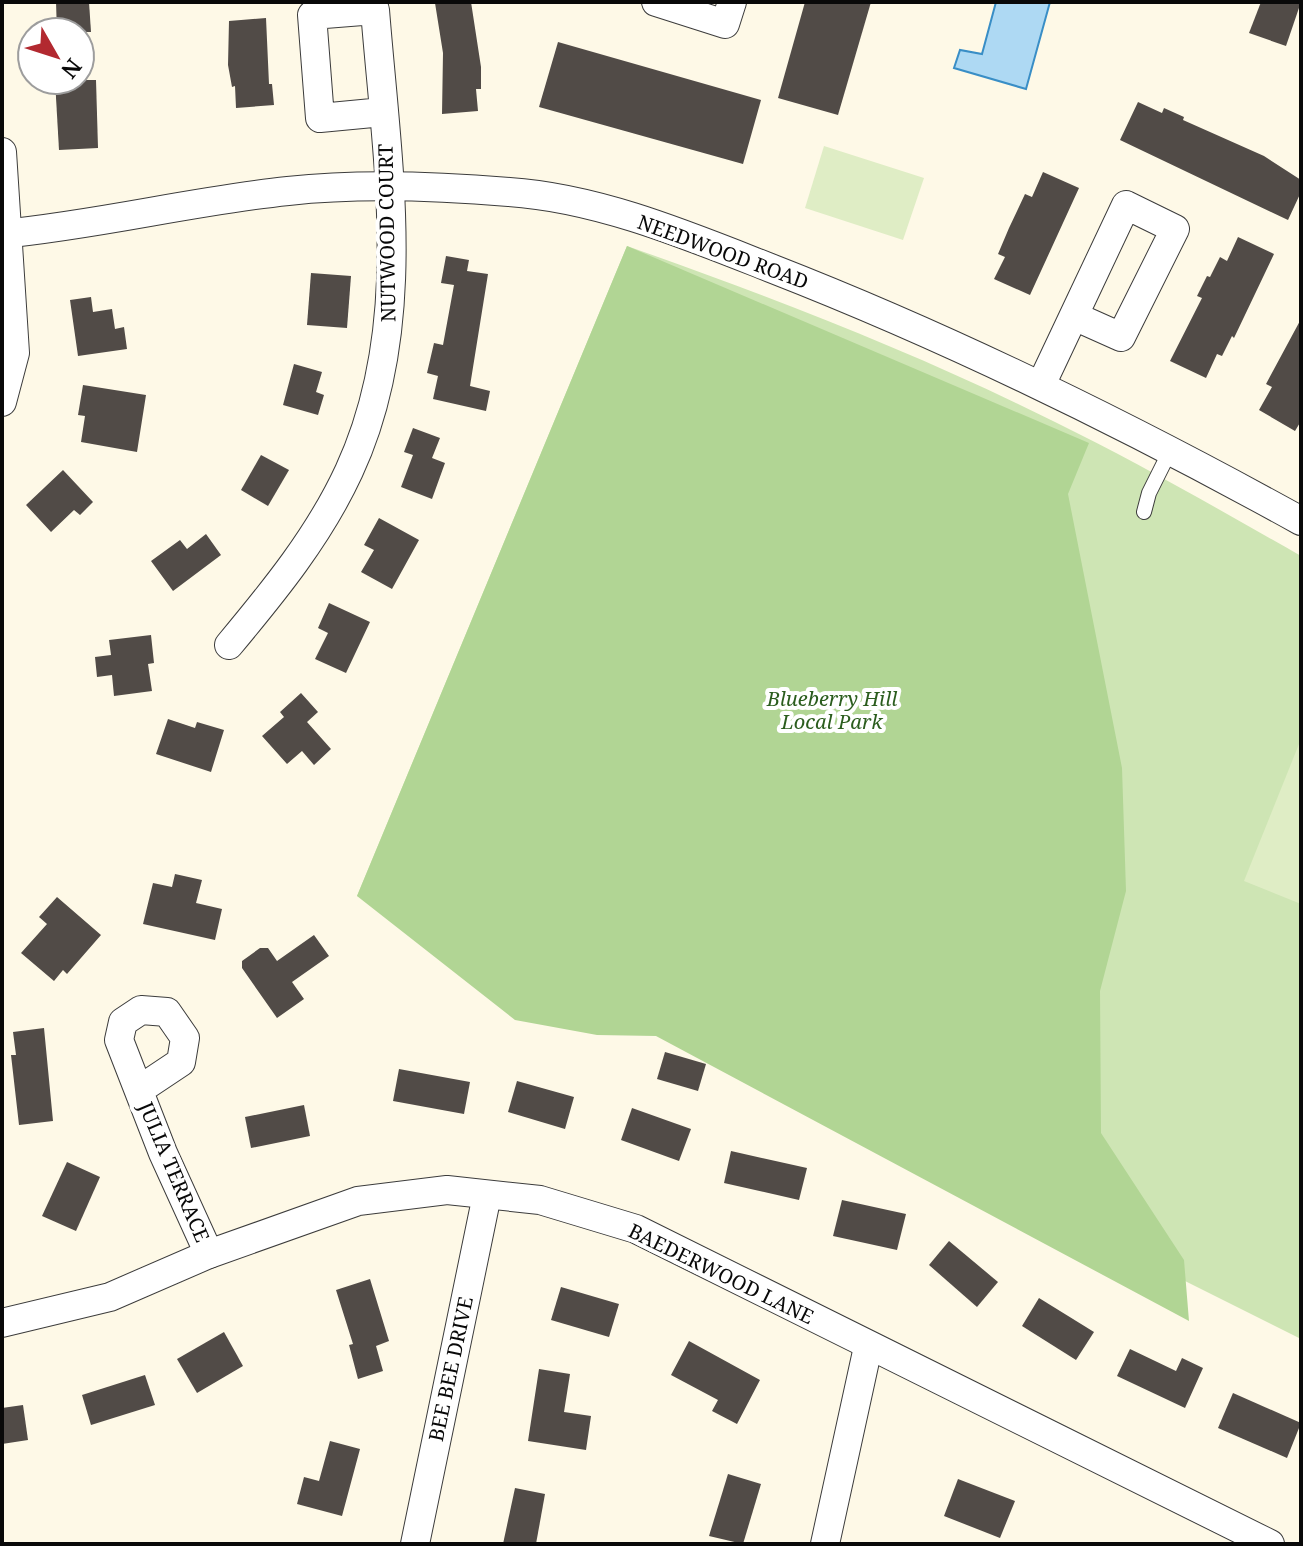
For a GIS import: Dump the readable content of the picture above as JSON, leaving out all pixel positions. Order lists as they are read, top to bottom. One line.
{"streets":{"street":["NUTWOOD COURT","NEEDWOOD ROAD","JULIA TERRACE","BAEDERWOOD LANE","BEE BEE DRIVE"]},"crossings":[["NUTWOOD COURT","NEEDWOOD ROAD"],["JULIA TERRACE","BAEDERWOOD LANE"],["BAEDERWOOD LANE","BEE BEE DRIVE"]],"parks":["Blueberry Hill Local Park"],"north":"bottom right"}
